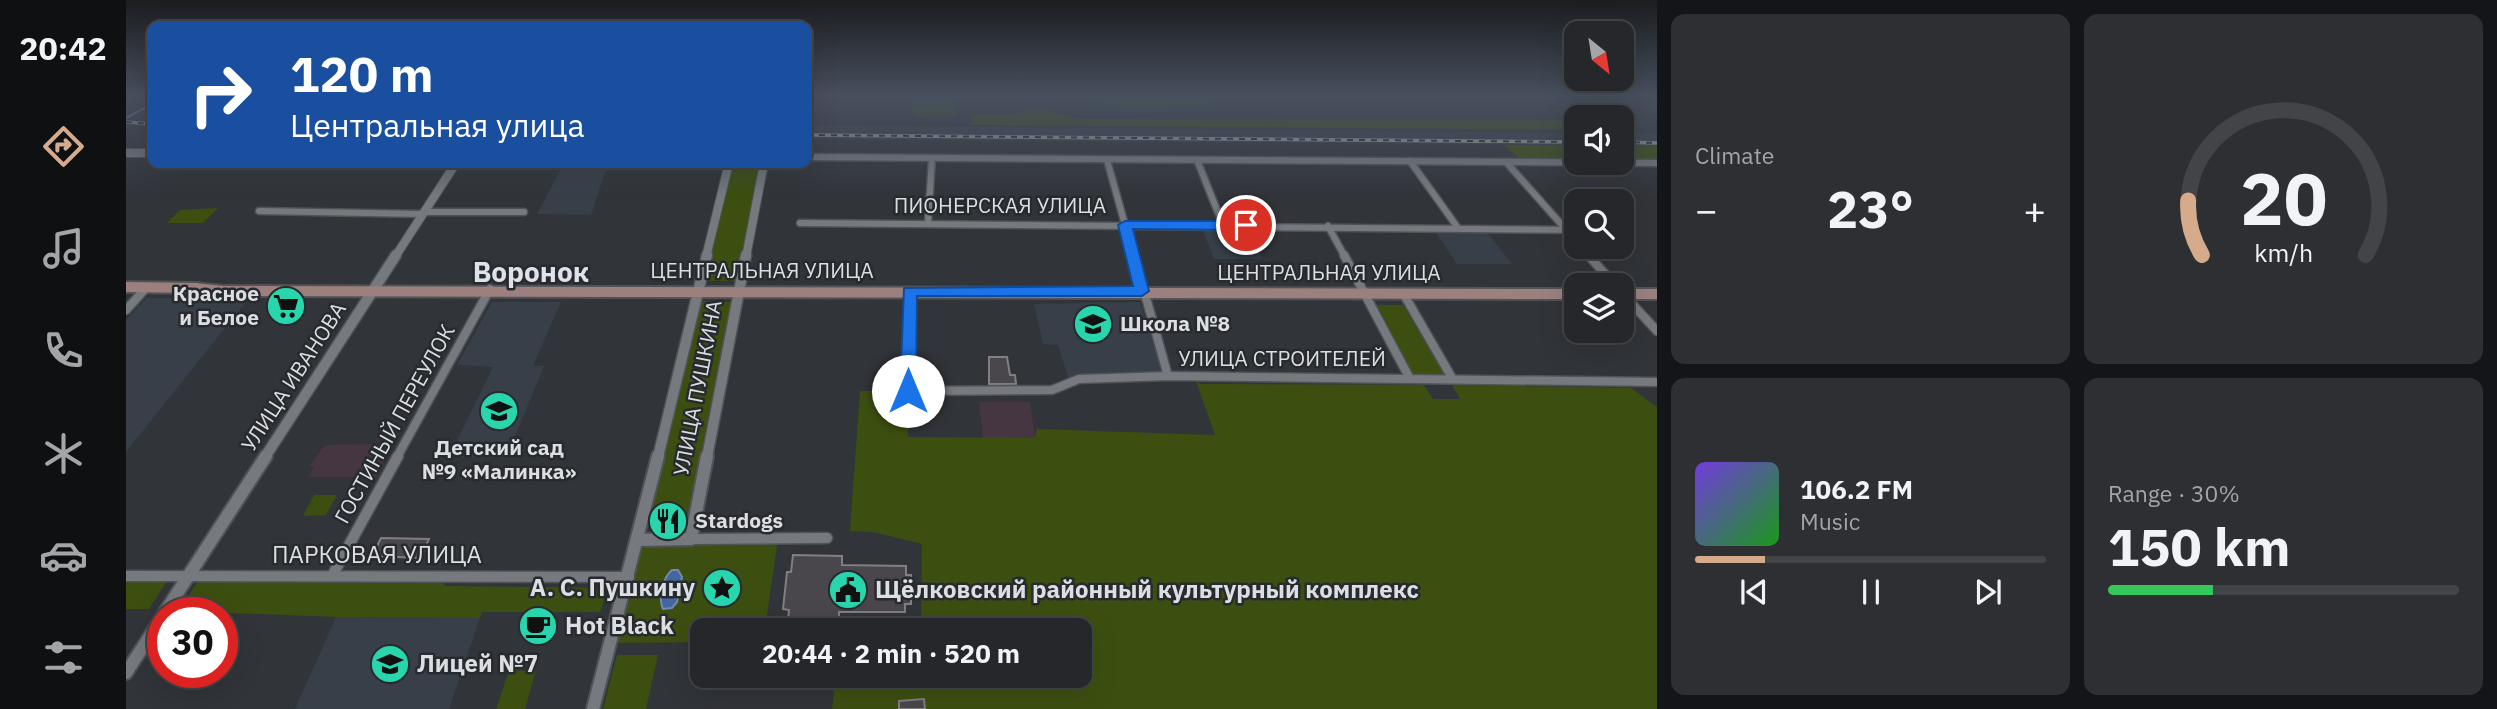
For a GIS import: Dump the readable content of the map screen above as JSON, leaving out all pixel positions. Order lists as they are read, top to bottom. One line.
{"streets":{"main road":["ЦЕНТРАЛЬНАЯ УЛИЦА"],"street":["ПИОНЕРСКАЯ УЛИЦА","УЛИЦА СТРОИТЕЛЕЙ","УЛИЦА ИВАНОВА","УЛИЦА ПУШКИНА","ГОСТИНЫЙ ПЕРЕУЛОК","ПАРКОВАЯ УЛИЦА"]},"crossings":[["ЦЕНТРАЛЬНАЯ УЛИЦА","УЛИЦА СТРОИТЕЛЕЙ"],["ЦЕНТРАЛЬНАЯ УЛИЦА","УЛИЦА ИВАНОВА"],["ЦЕНТРАЛЬНАЯ УЛИЦА","УЛИЦА ПУШКИНА"],["ЦЕНТРАЛЬНАЯ УЛИЦА","ГОСТИНЫЙ ПЕРЕУЛОК"],["УЛИЦА ИВАНОВА","ПАРКОВАЯ УЛИЦА"],["УЛИЦА ПУШКИНА","ПАРКОВАЯ УЛИЦА"],["ГОСТИНЫЙ ПЕРЕУЛОК","ПАРКОВАЯ УЛИЦА"]],"districts":["Воронок"],"places":{"supermarket":["Красное и Белое"],"school or university":["Школа №8","Детский сад №9 «Малинка»","Лицей №7"],"restaurant":["Stardogs"],"place":["А. С. Пушкину"],"public building":["Щёлковский районный культурный комплекс"],"cafe":["Hot Black"]},"north":"bottom right","page":{"tabs":"20:42","tile":["Climate",["Range · 30%","150 km"]],"turn":["120 m","Центральная улица"],"heat":["−","23°","+"],"song":["106.2 FM","Music"],"limit":"30","trip":"20:44 · 2 min · 520 m","gauge":["20","km/h"]}}
